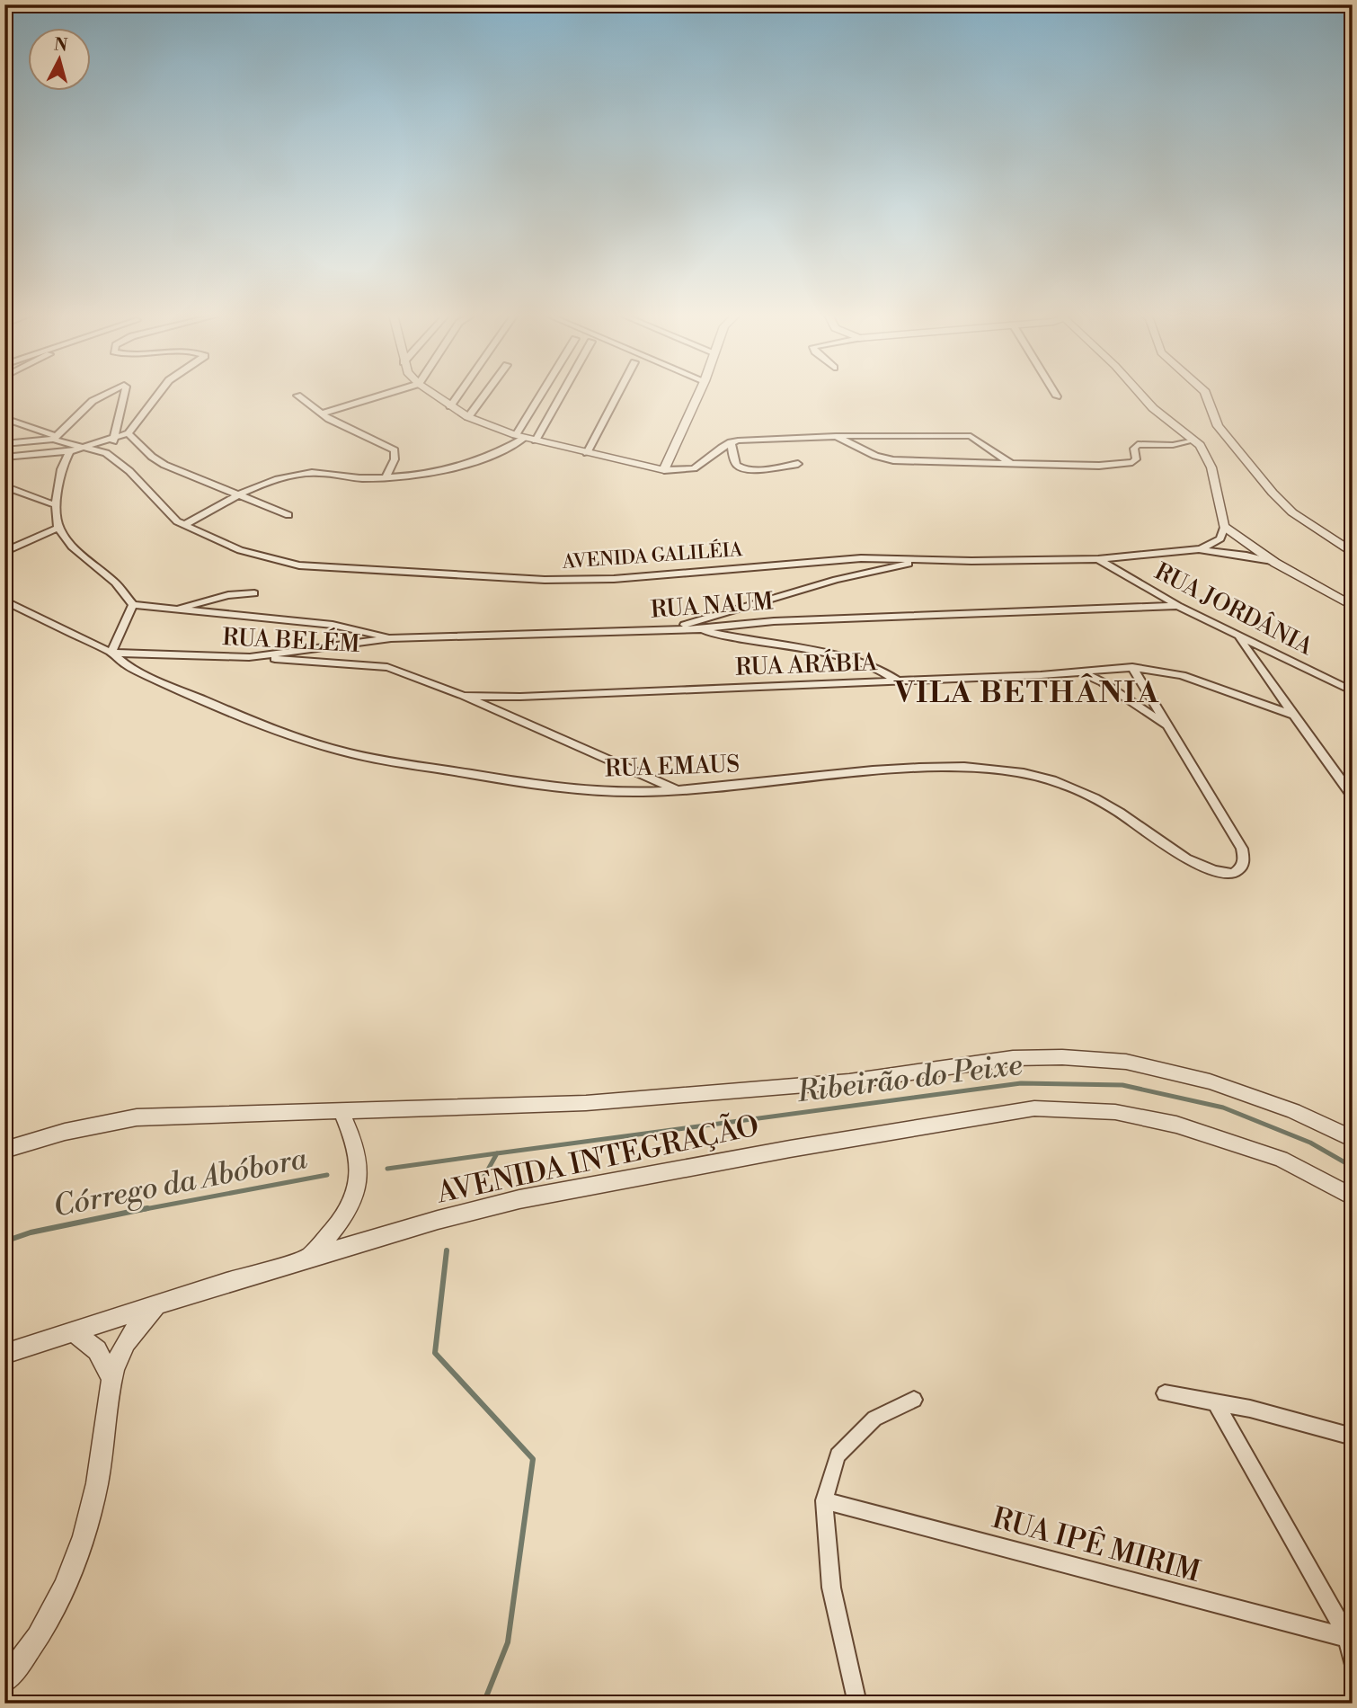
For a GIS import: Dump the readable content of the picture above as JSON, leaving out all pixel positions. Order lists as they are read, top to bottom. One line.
{"streets":{"street":["AVENIDA GALILÉIA","RUA NAUM","RUA JORDÂNIA","RUA BELÉM","RUA ARÁBIA","RUA EMAUS","AVENIDA INTEGRAÇÃO","RUA IPÊ MIRIM"]},"crossings":[["AVENIDA GALILÉIA","RUA JORDÂNIA"],["RUA NAUM","RUA JORDÂNIA"],["RUA NAUM","RUA BELÉM"],["RUA BELÉM","RUA ARÁBIA"],["RUA BELÉM","RUA EMAUS"]],"districts":["VILA BETHÂNIA"],"water":["Ribeirão do Peixe","Córrego da Abóbora"],"north":"top"}
